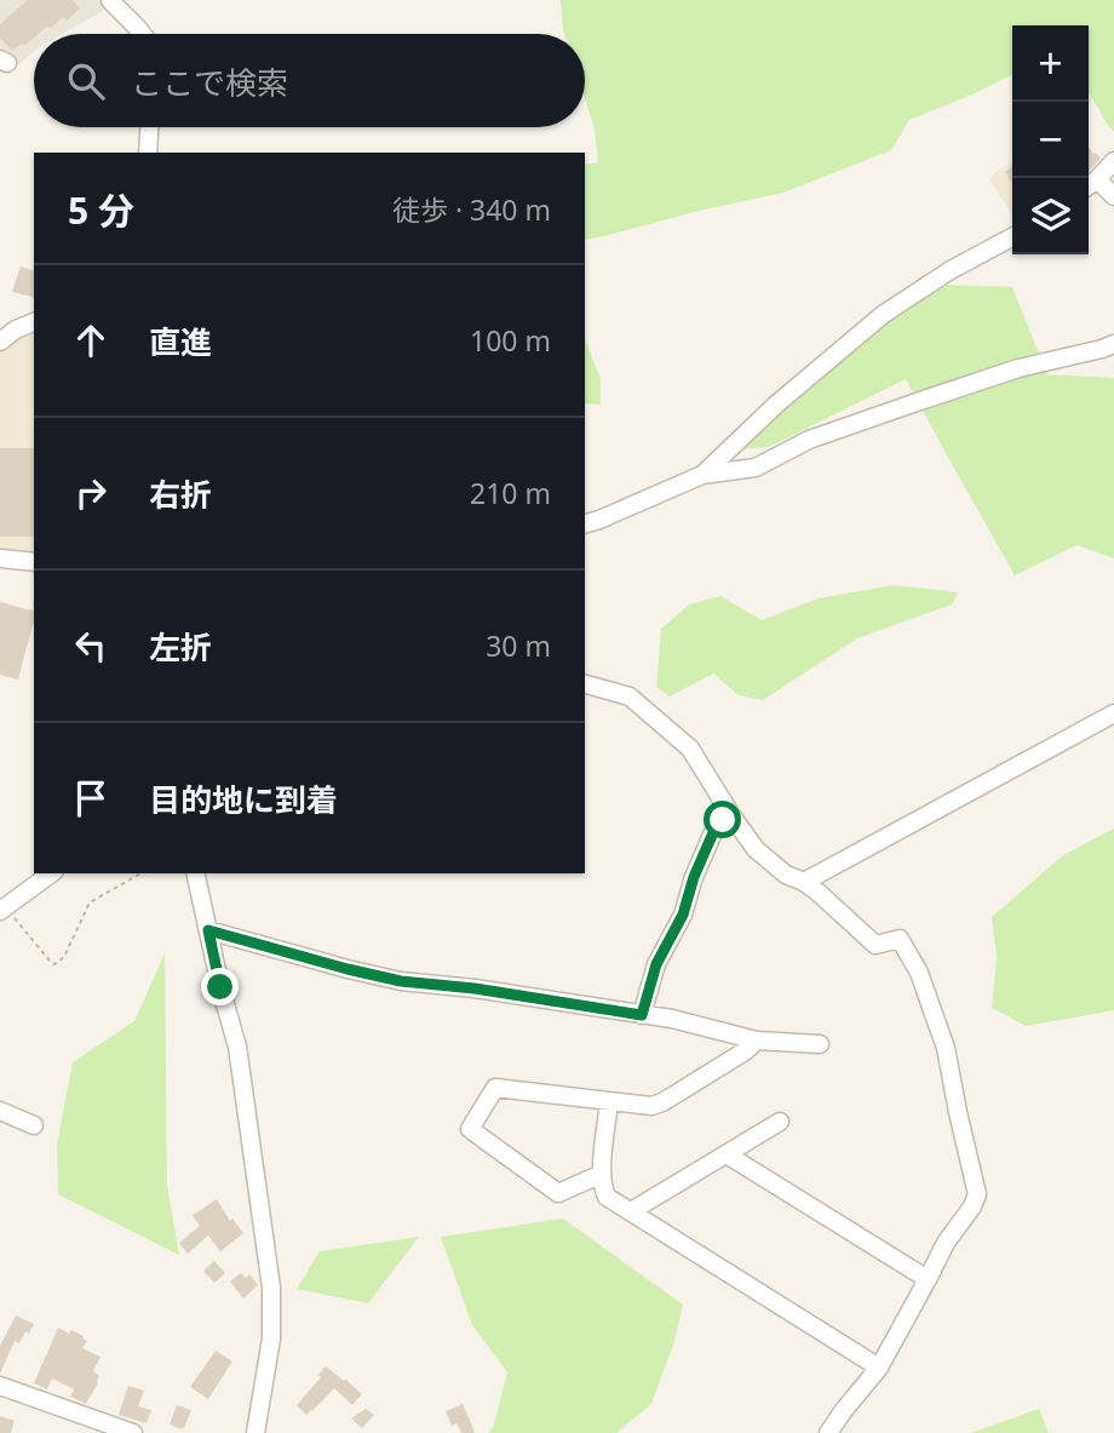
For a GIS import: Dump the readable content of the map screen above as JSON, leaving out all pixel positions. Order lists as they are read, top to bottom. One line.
{"page":{"map_buttons":["+","−"],"search":"ここで検索","heading":["5 分","徒歩 · 340 m"],"list":[["直進","100 m"],["右折","210 m"],["左折","30 m"],"目的地に到着"]}}
